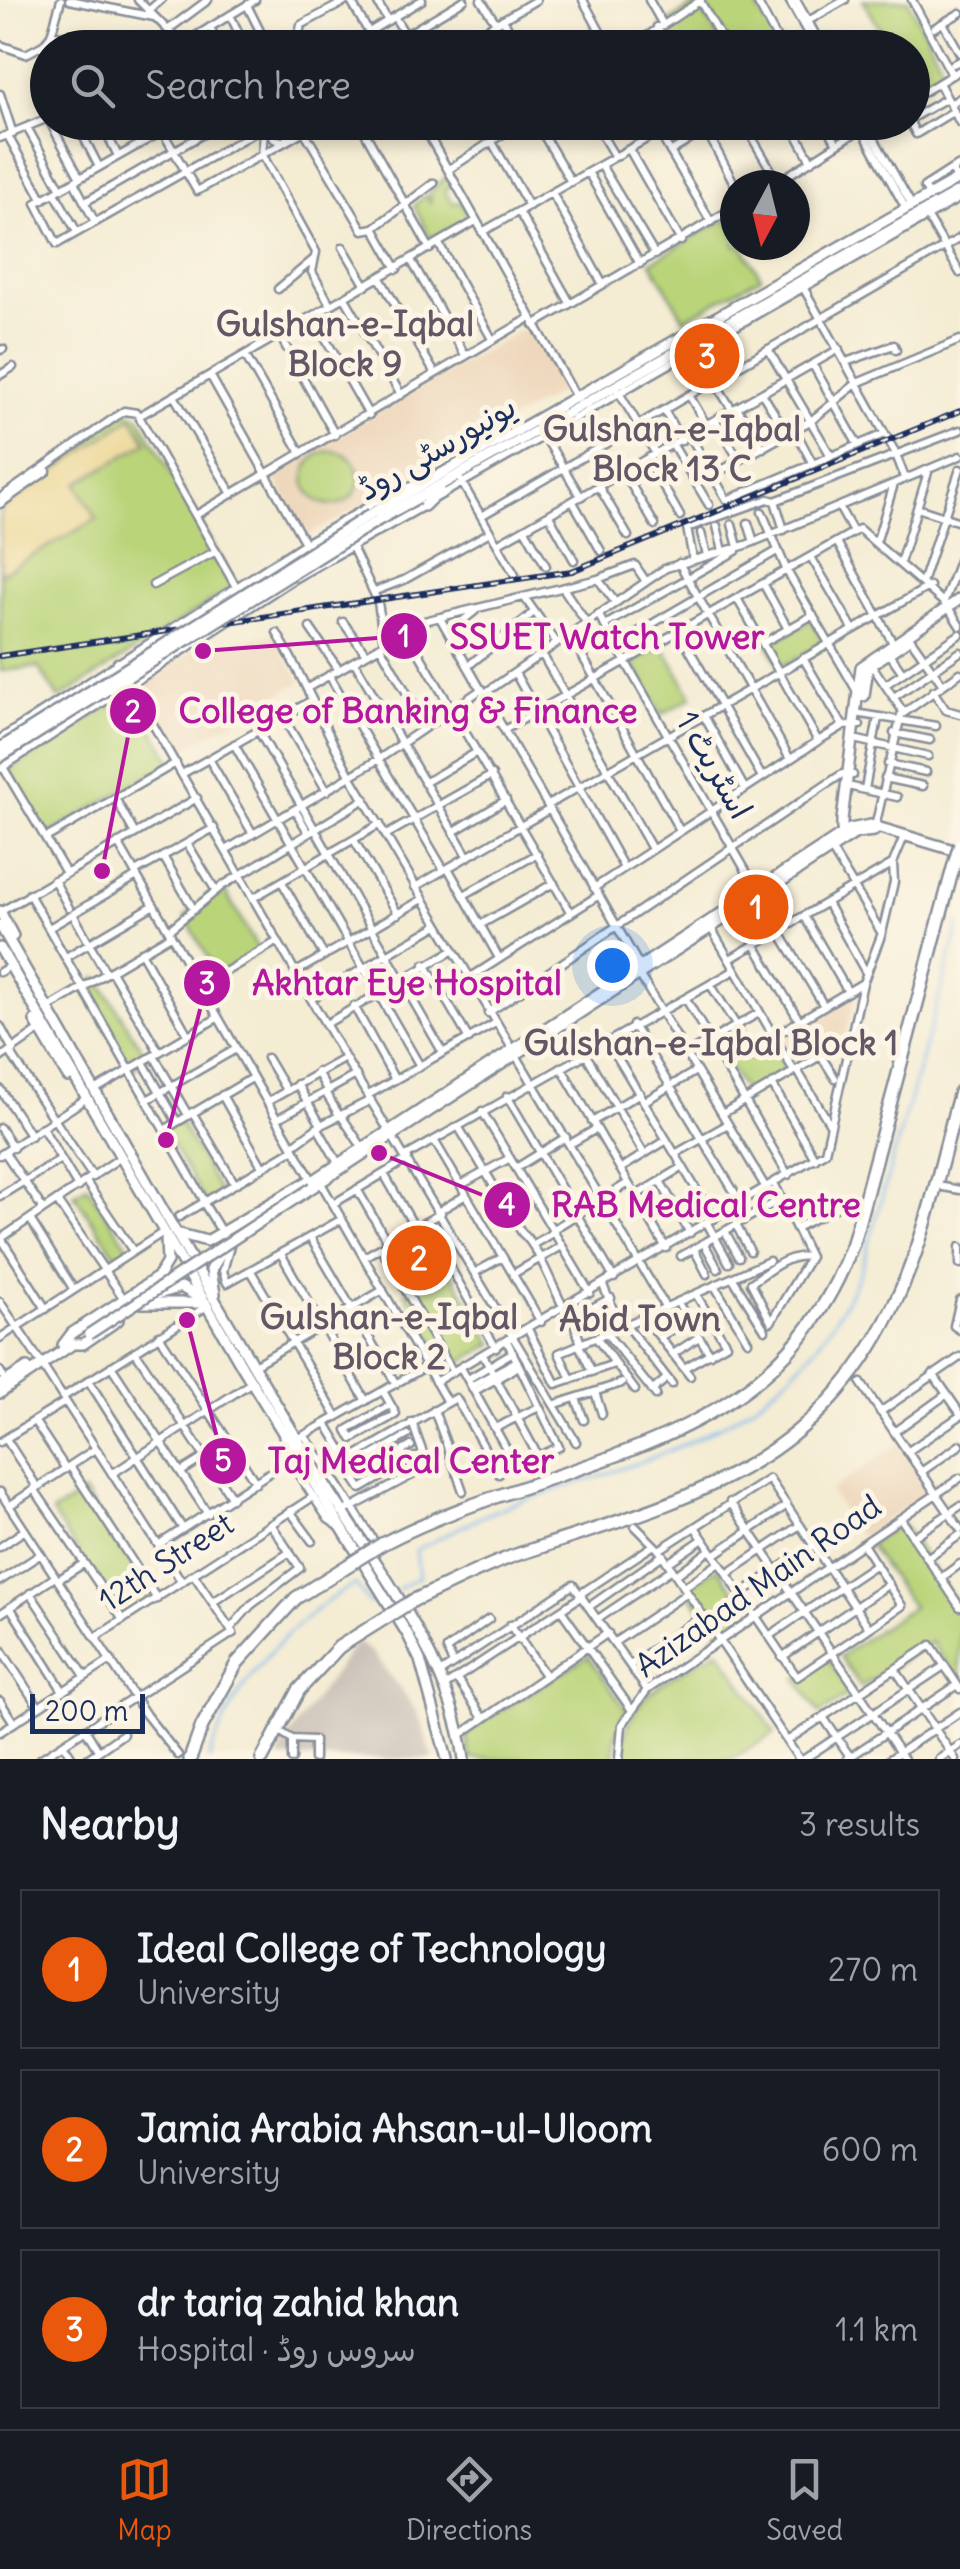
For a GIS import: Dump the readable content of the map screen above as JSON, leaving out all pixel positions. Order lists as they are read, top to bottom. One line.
{"streets":{"main road":["یونیورسٹی روڈ"],"street":["اسٹریٹ 1","12th Street","Azizabad Main Road"]},"districts":["Gulshan-e-Iqbal Block 9","Gulshan-e-Iqbal Block 13 C","Gulshan-e-Iqbal Block 1","Gulshan-e-Iqbal Block 2","Abid Town"],"places":["SSUET Watch Tower","College of Banking & Finance","Akhtar Eye Hospital","RAB Medical Centre","Taj Medical Center"],"scale_bar":"200 m","north":"bottom","page":{"search":"Search here","pins":["3","1","2"],"scale":"200 m","heading":["Nearby","3 results"],"list":[{"mark":"1","name":"Ideal College of Technology","note":"University","value":"270 m"},{"mark":"2","name":"Jamia Arabia Ahsan-ul-Uloom","note":"University","value":"600 m"},{"mark":"3","name":"dr tariq zahid khan","note":"Hospital · سروس روڈ","value":"1.1 km"}],"nav":["Map","Directions","Saved"]}}
